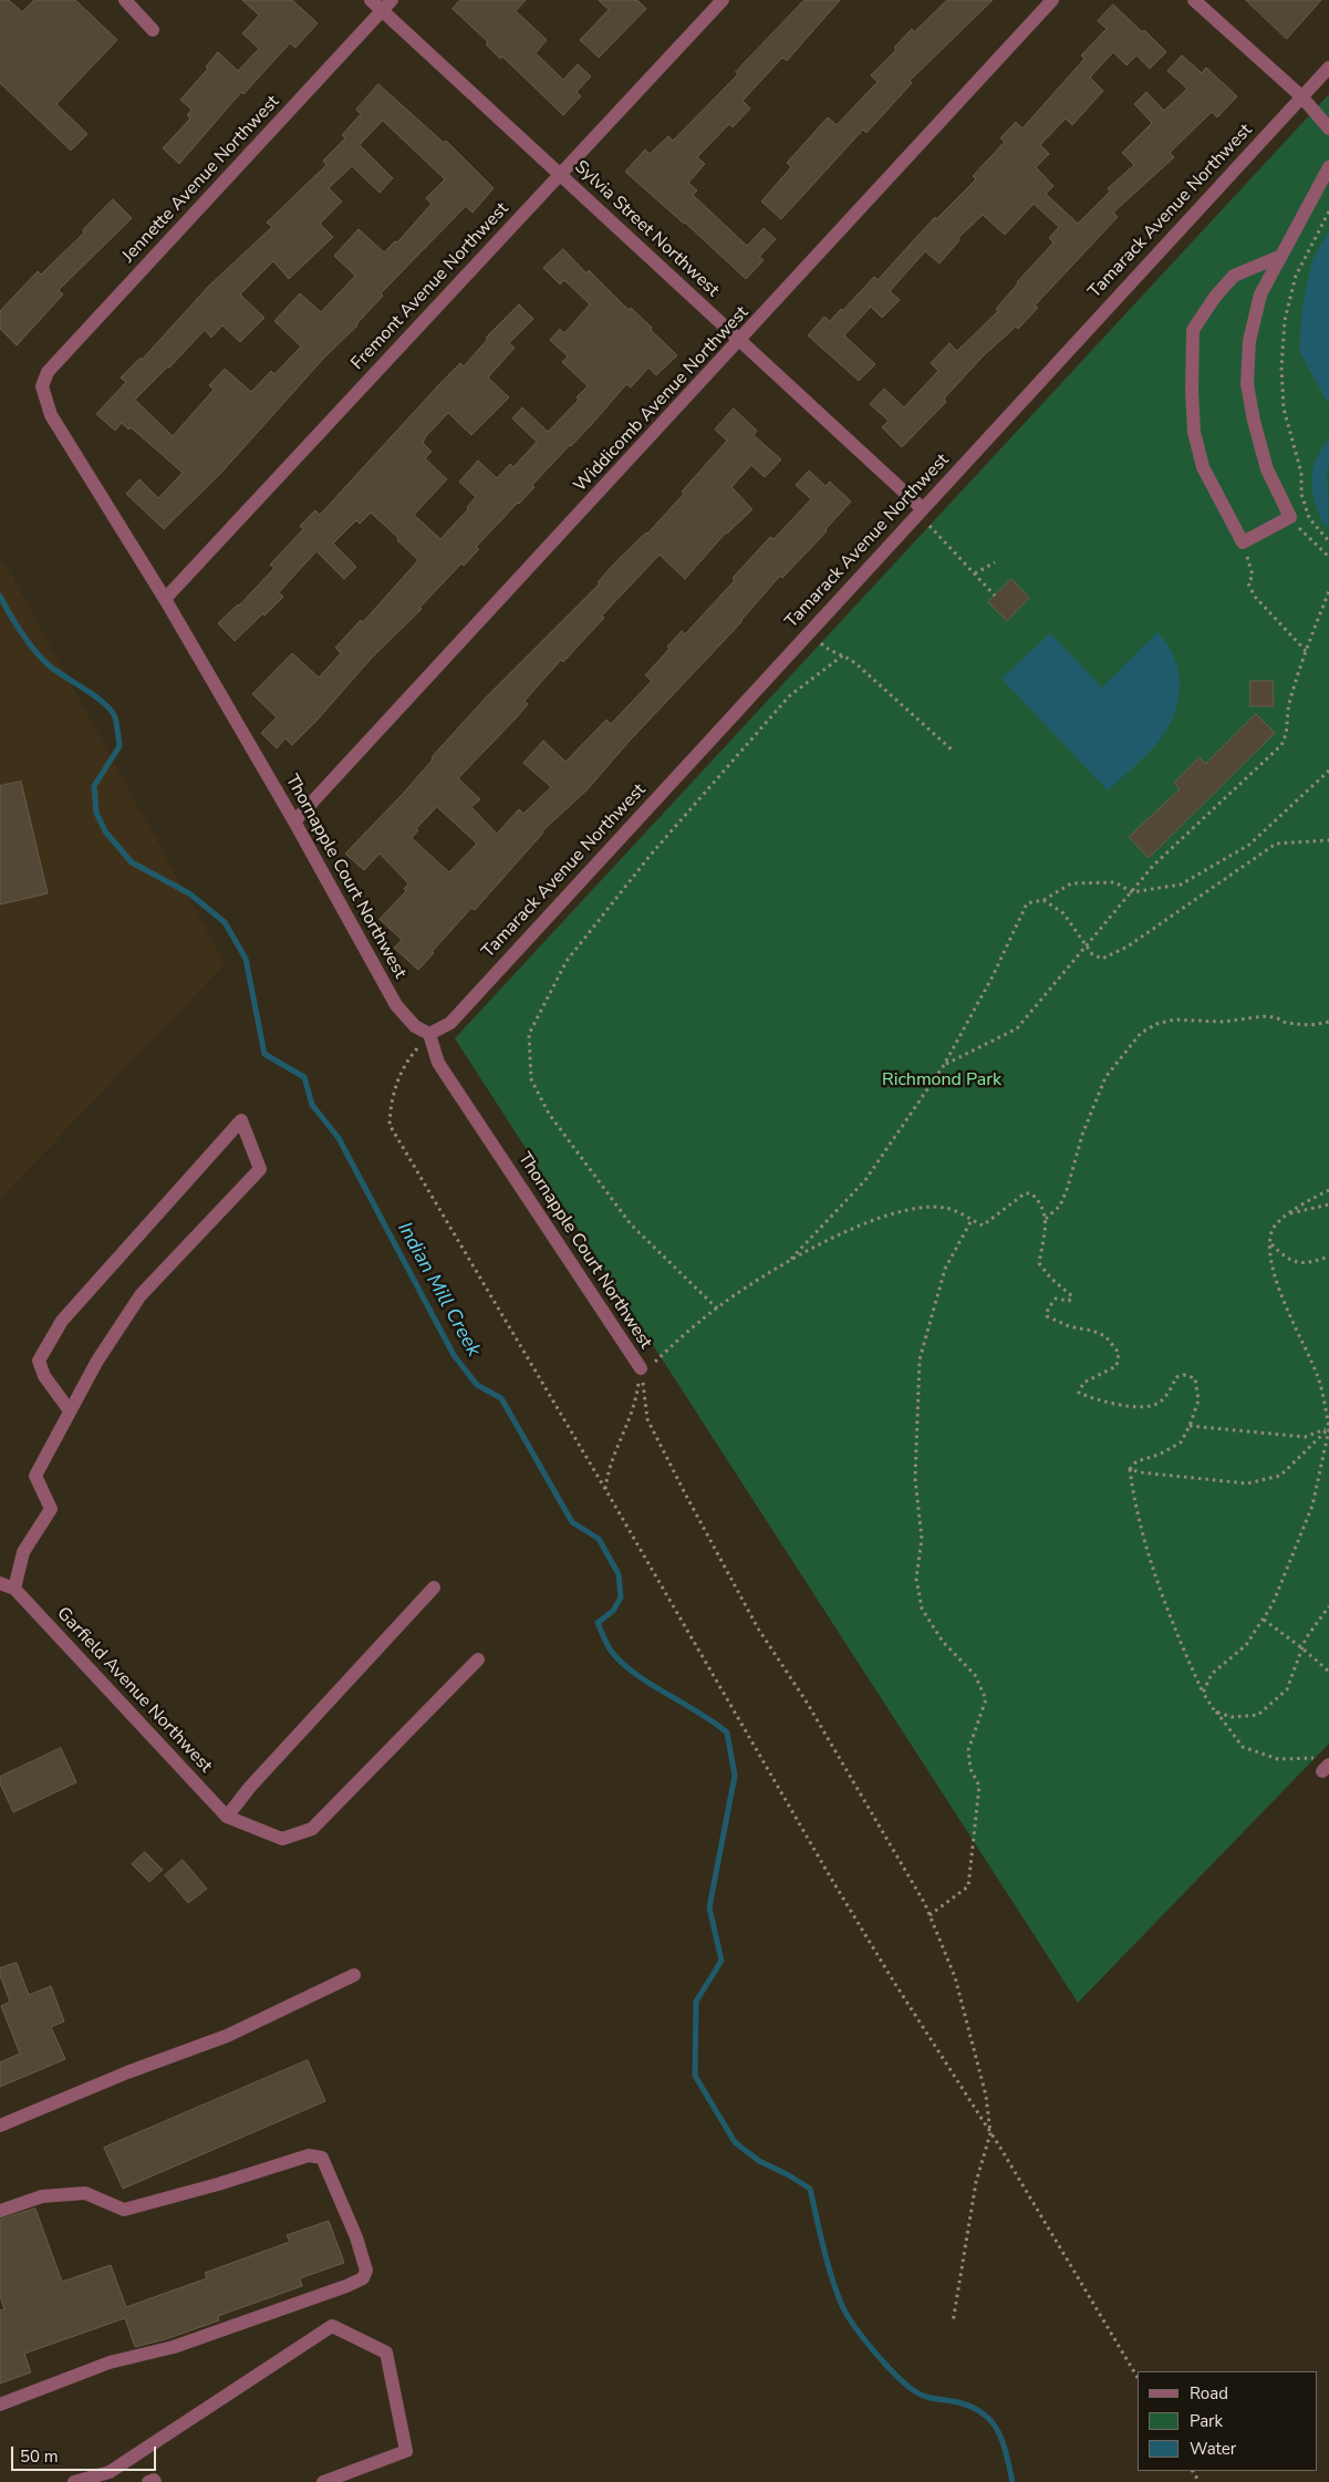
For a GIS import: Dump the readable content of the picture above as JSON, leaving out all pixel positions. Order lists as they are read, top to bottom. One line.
{"streets":{"street":["Jennette Avenue Northwest","Tamarack Avenue Northwest","Sylvia Street Northwest","Fremont Avenue Northwest","Widdicomb Avenue Northwest","Thornapple Court Northwest","Garfield Avenue Northwest"]},"crossings":[["Jennette Avenue Northwest","Sylvia Street Northwest"],["Jennette Avenue Northwest","Thornapple Court Northwest"],["Tamarack Avenue Northwest","Sylvia Street Northwest"],["Tamarack Avenue Northwest","Thornapple Court Northwest"],["Sylvia Street Northwest","Fremont Avenue Northwest"],["Sylvia Street Northwest","Widdicomb Avenue Northwest"],["Fremont Avenue Northwest","Thornapple Court Northwest"],["Widdicomb Avenue Northwest","Thornapple Court Northwest"]],"water":["Indian Mill Creek"],"parks":["Richmond Park"],"legend":["Road","Park","Water"],"scale_bar":"50 m"}
